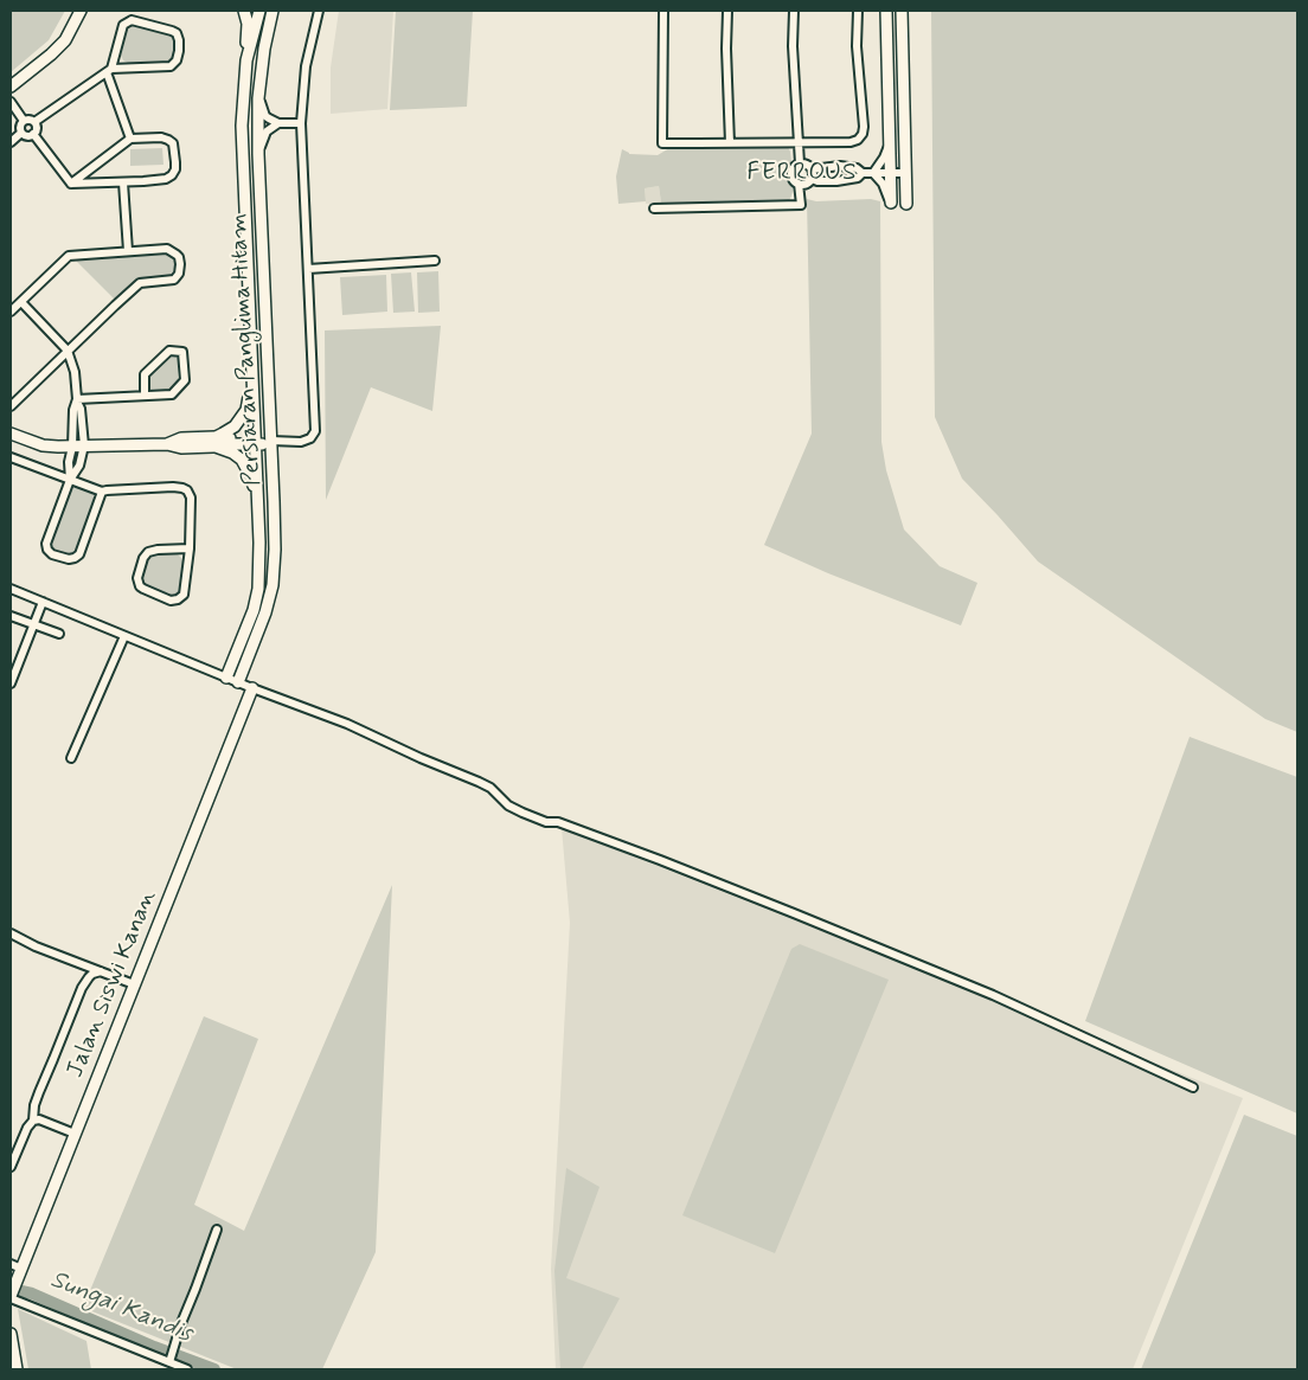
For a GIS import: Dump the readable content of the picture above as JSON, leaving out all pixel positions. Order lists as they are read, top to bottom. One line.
{"streets":{"main road":["Persiaran Panglima Hitam","Jalan Siswi Kanan"]},"districts":["FERROUS"],"water":["Sungai Kandis"]}
